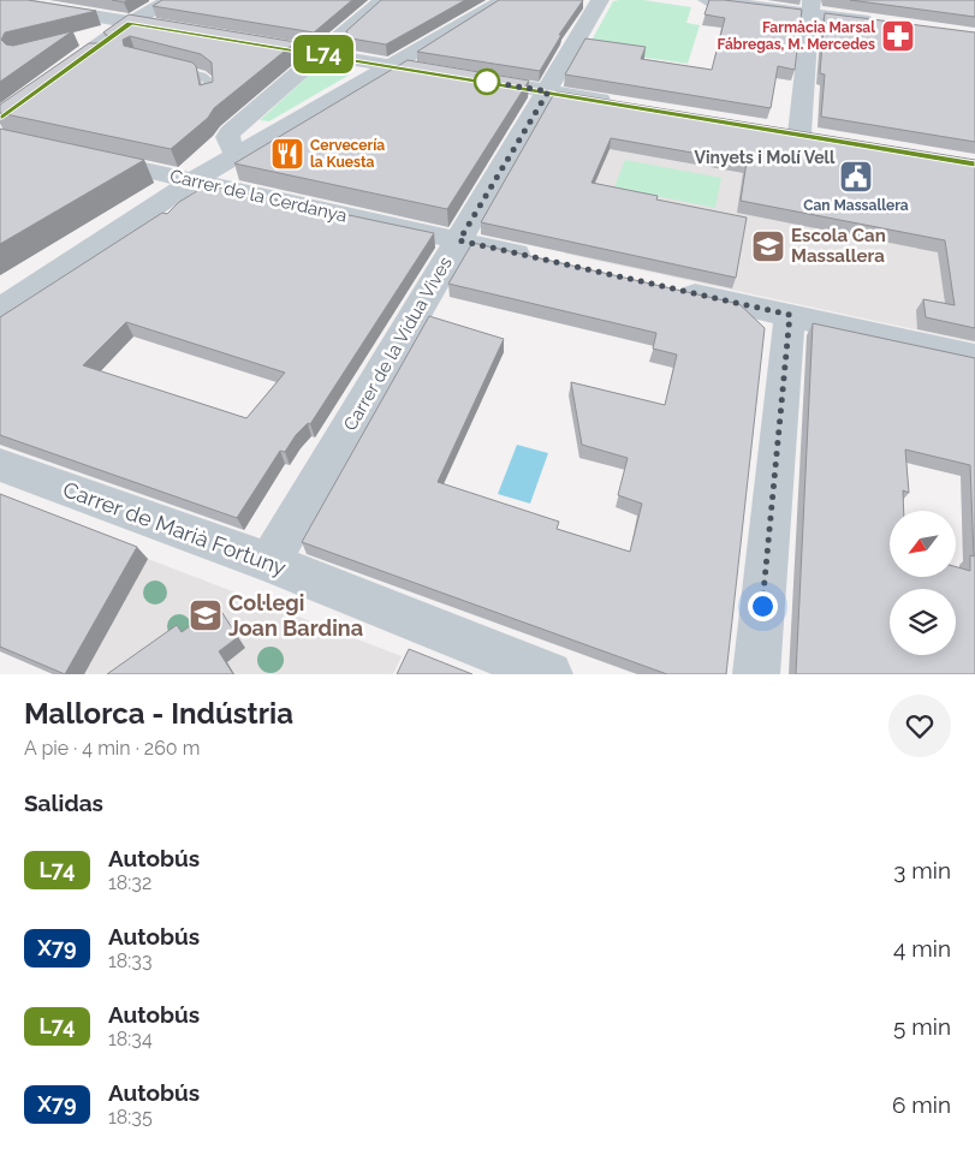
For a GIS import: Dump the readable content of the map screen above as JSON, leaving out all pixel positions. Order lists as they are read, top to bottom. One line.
{"streets":{"street":["Carrer de la Cerdanya","Carrer de la Vídua Vives","Carrer de Marià Fortuny"]},"crossings":[["Carrer de la Cerdanya","Carrer de la Vídua Vives"],["Carrer de la Vídua Vives","Carrer de Marià Fortuny"]],"districts":["Vinyets i Molí Vell"],"places":{"pharmacy":["Farmàcia Marsal Fábregas, M. Mercedes"],"restaurant":["Cervecería la Kuesta"],"public building":["Can Massallera"],"school or university":["Escola Can Massallera","Col·legi Joan Bardina"]},"lines":["bus line L74"],"north":"bottom left","page":{"on_map":"L74","heading":[["Mallorca - Indústria","A pie · 4 min · 260 m"],"Salidas"],"list":[{"mark":"L74","name":"Autobús","note":"18:32","value":"3 min"},{"mark":"X79","name":"Autobús","note":"18:33","value":"4 min"},{"mark":"L74","name":"Autobús","note":"18:34","value":"5 min"},{"mark":"X79","name":"Autobús","note":"18:35","value":"6 min"}]}}
